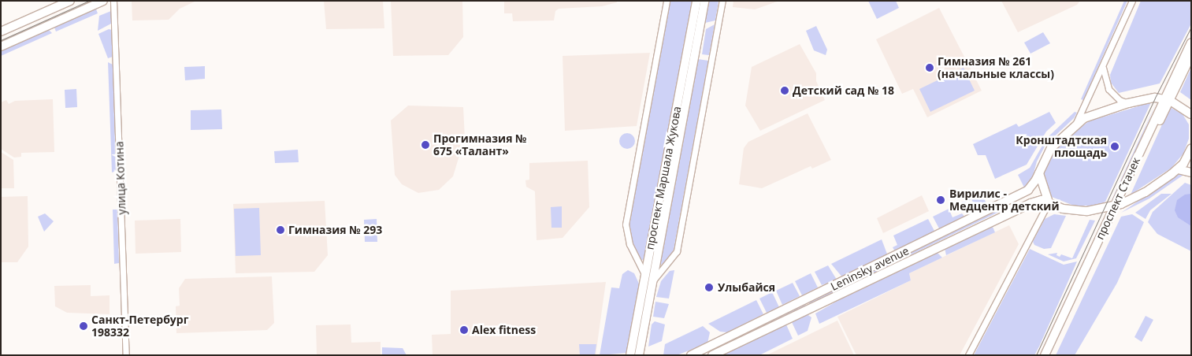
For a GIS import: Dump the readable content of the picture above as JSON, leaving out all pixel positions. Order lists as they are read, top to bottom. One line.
{"streets":{"main road":["проспект Маршала Жукова","проспект Стачек","Leninsky avenue"],"street":["улица Котина"]},"places":["Гимназия № 261 (начальные классы)","Детский сад № 18","Прогимназия № 675 «Талант»","Кронштадтская площадь","Вирилис - Медцентр детский","Гимназия № 293","Улыбайся","Санкт-Петербург 198332","Alex fitness"]}
